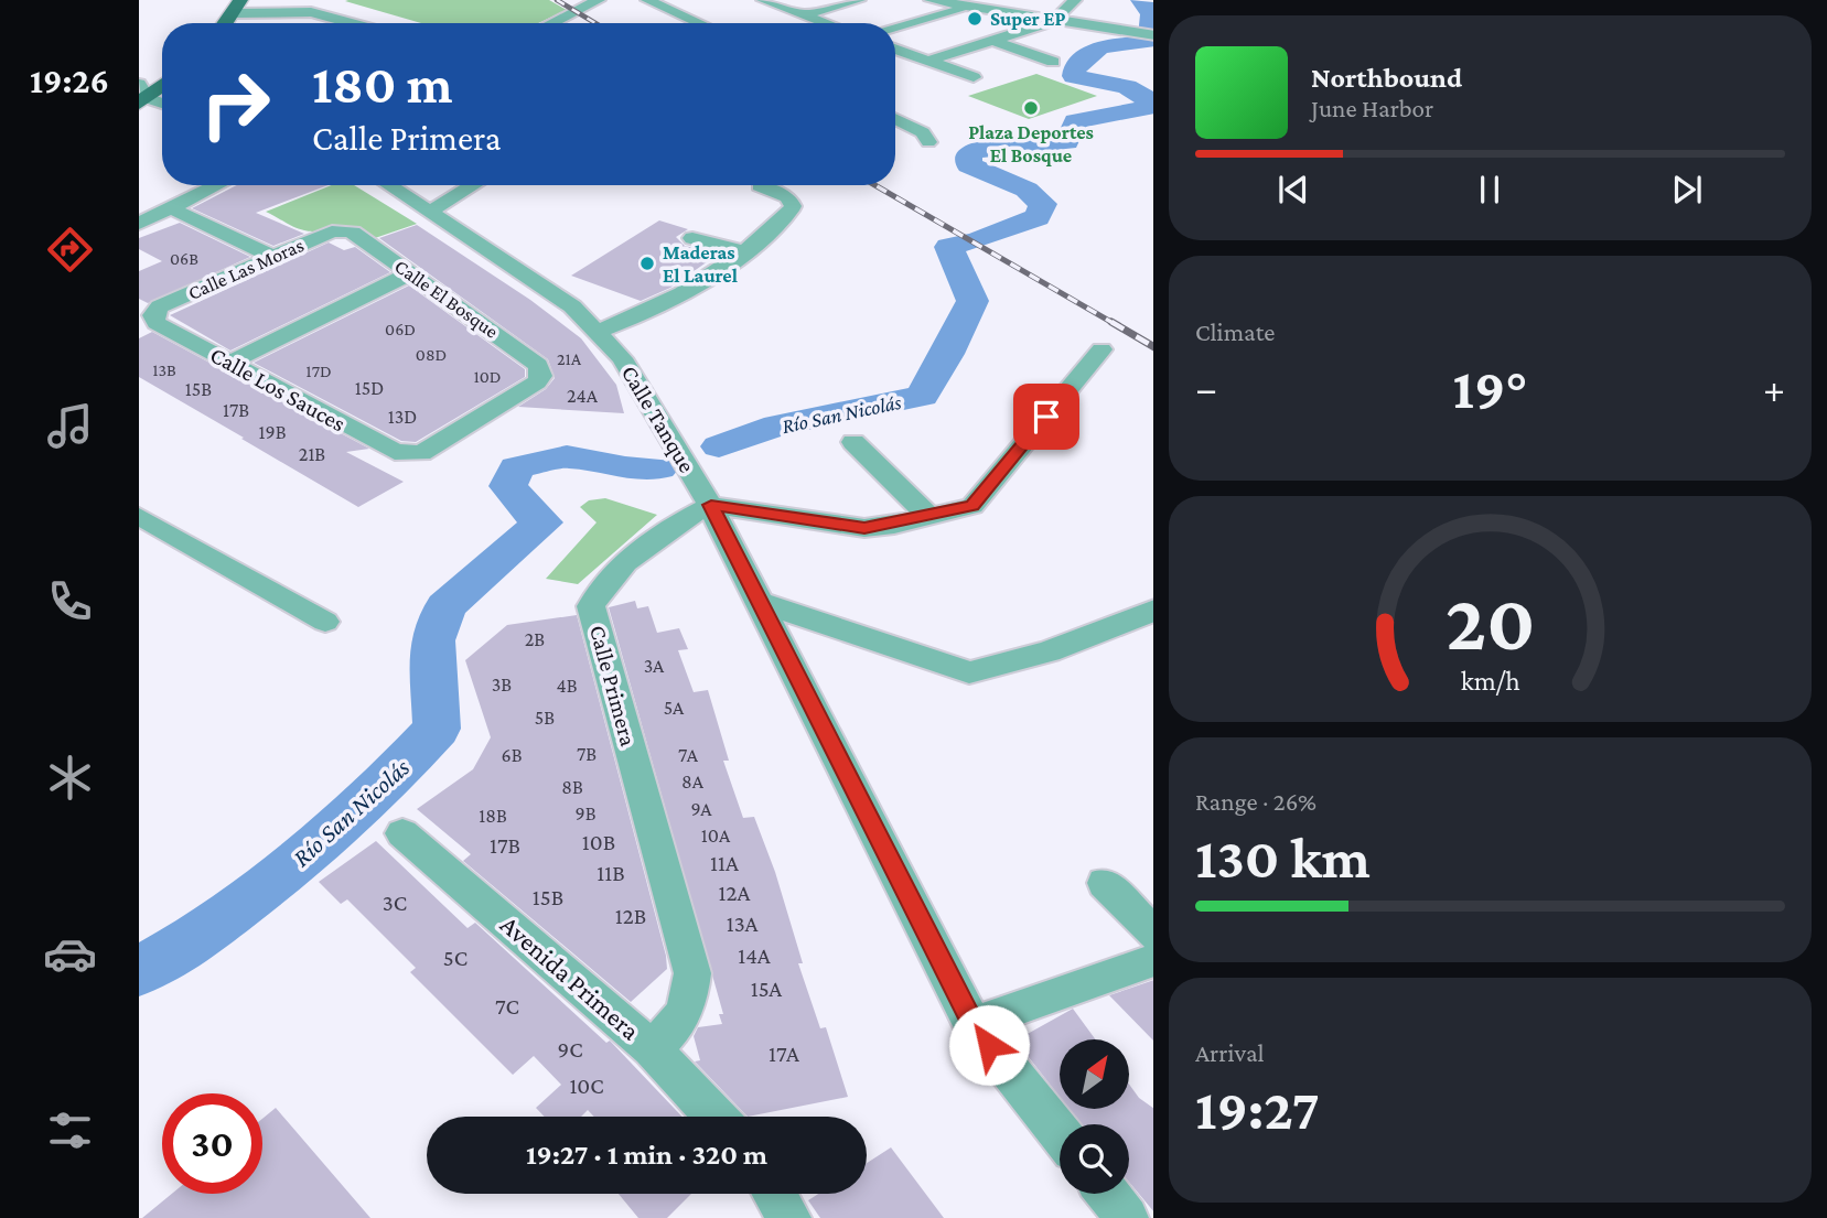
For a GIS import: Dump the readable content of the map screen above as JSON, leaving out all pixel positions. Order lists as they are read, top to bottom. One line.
{"streets":{"street":["Calle Las Moras","Calle El Bosque","Calle Los Sauces","Calle Tanque","Calle Primera","Avenida Primera"]},"crossings":[["Calle Las Moras","Calle El Bosque"],["Calle Las Moras","Calle Los Sauces"],["Calle El Bosque","Calle Los Sauces"],["Calle Tanque","Calle Primera"],["Calle Primera","Avenida Primera"]],"water":["Río San Nicolás"],"places":["Super EP","Plaza Deportes El Bosque","Maderas El Laurel"],"house_numbers":["06B","06D","08D","21A","13B","17D","10D","15D","15B","24A","17B","13D","19B","21B","2B","3A","3B","4B","5A","5B","7B","6B","7A","8A","8B","9A","9B","18B","10A","10B","17B","11A","11B","12A","15B","3C","12B","13A","14A","5C","15A","7C","9C","17A","10C"],"north":"top right","page":{"tabs":"19:26","turn":["180 m","Calle Primera"],"song":["Northbound","June Harbor"],"tile":["Climate",["Range · 26%","130 km"],["Arrival","19:27"]],"heat":["−","19°","+"],"limit":"30","trip":"19:27 · 1 min · 320 m","gauge":["20","km/h"]}}
